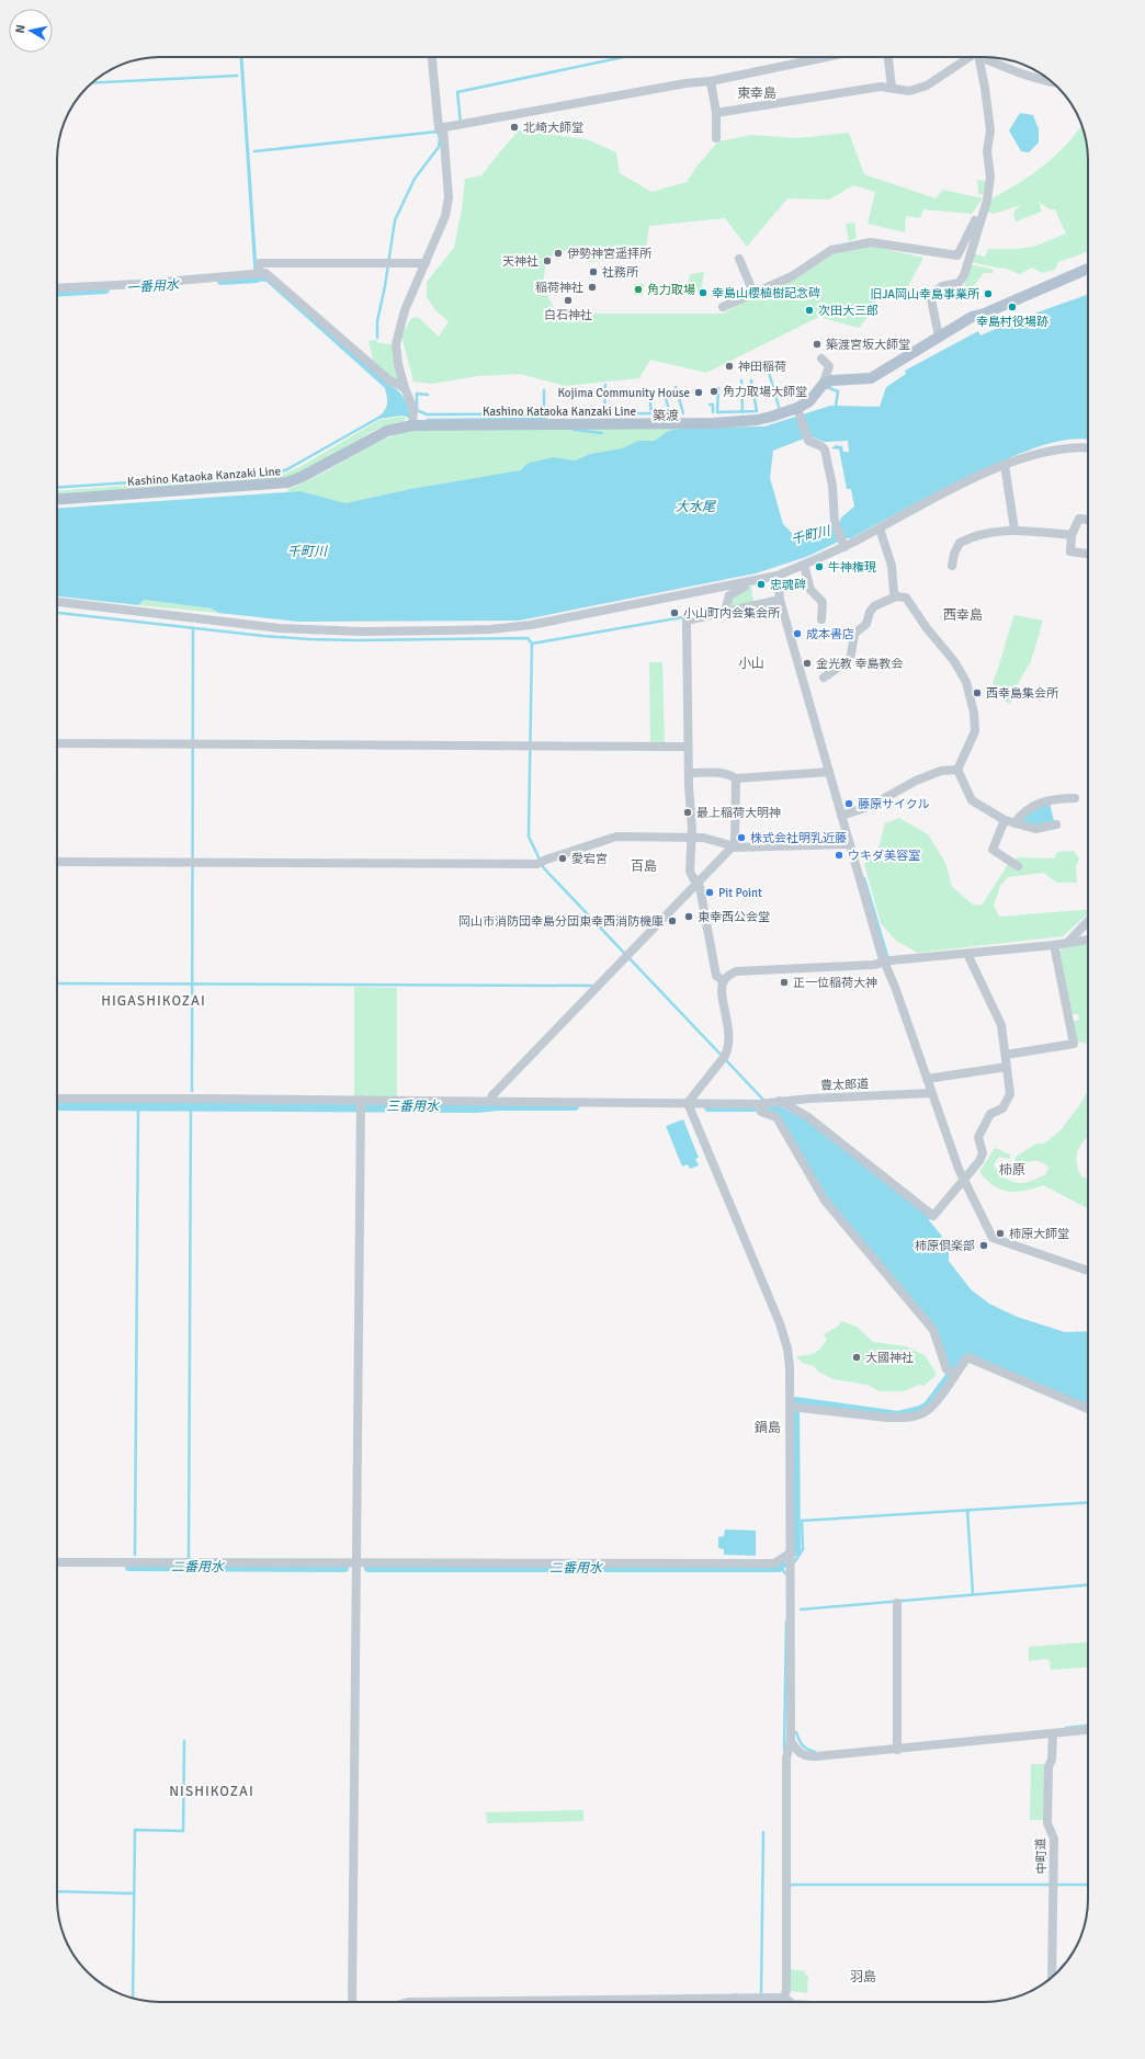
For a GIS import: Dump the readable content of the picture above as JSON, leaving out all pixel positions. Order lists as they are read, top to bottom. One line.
{"streets":{"main road":["Kashino Kataoka Kanzaki Line"],"street":["豊太郎道","中町道"]},"districts":["東幸島","築渡","西幸島","小山","百島","HIGASHIKOZAI","柿原","鍋島","NISHIKOZAI","羽島"],"water":["一番用水","大水尾","千町川","三番用水","二番用水"],"places":["北崎大師堂","伊勢神宮遥拝所","天神社","社務所","稲荷神社","角力取場","幸島山櫻植樹記念碑","旧JA岡山幸島事業所","白石神社","幸島村役場跡","次田大三郎","築渡宮坂大師堂","神田稲荷","角力取場大師堂","Kojima Community House","牛神権現","忠魂碑","小山町内会集会所","成本書店","金光教 幸島教会","西幸島集会所","藤原サイクル","最上稲荷大明神","株式会社明乳近藤","ウキダ美容室","愛宕宮","Pit Point","東幸西公会堂","岡山市消防団幸島分団東幸西消防機庫","正一位稲荷大神","柿原大師堂","柿原倶楽部","大國神社"],"north":"left"}
